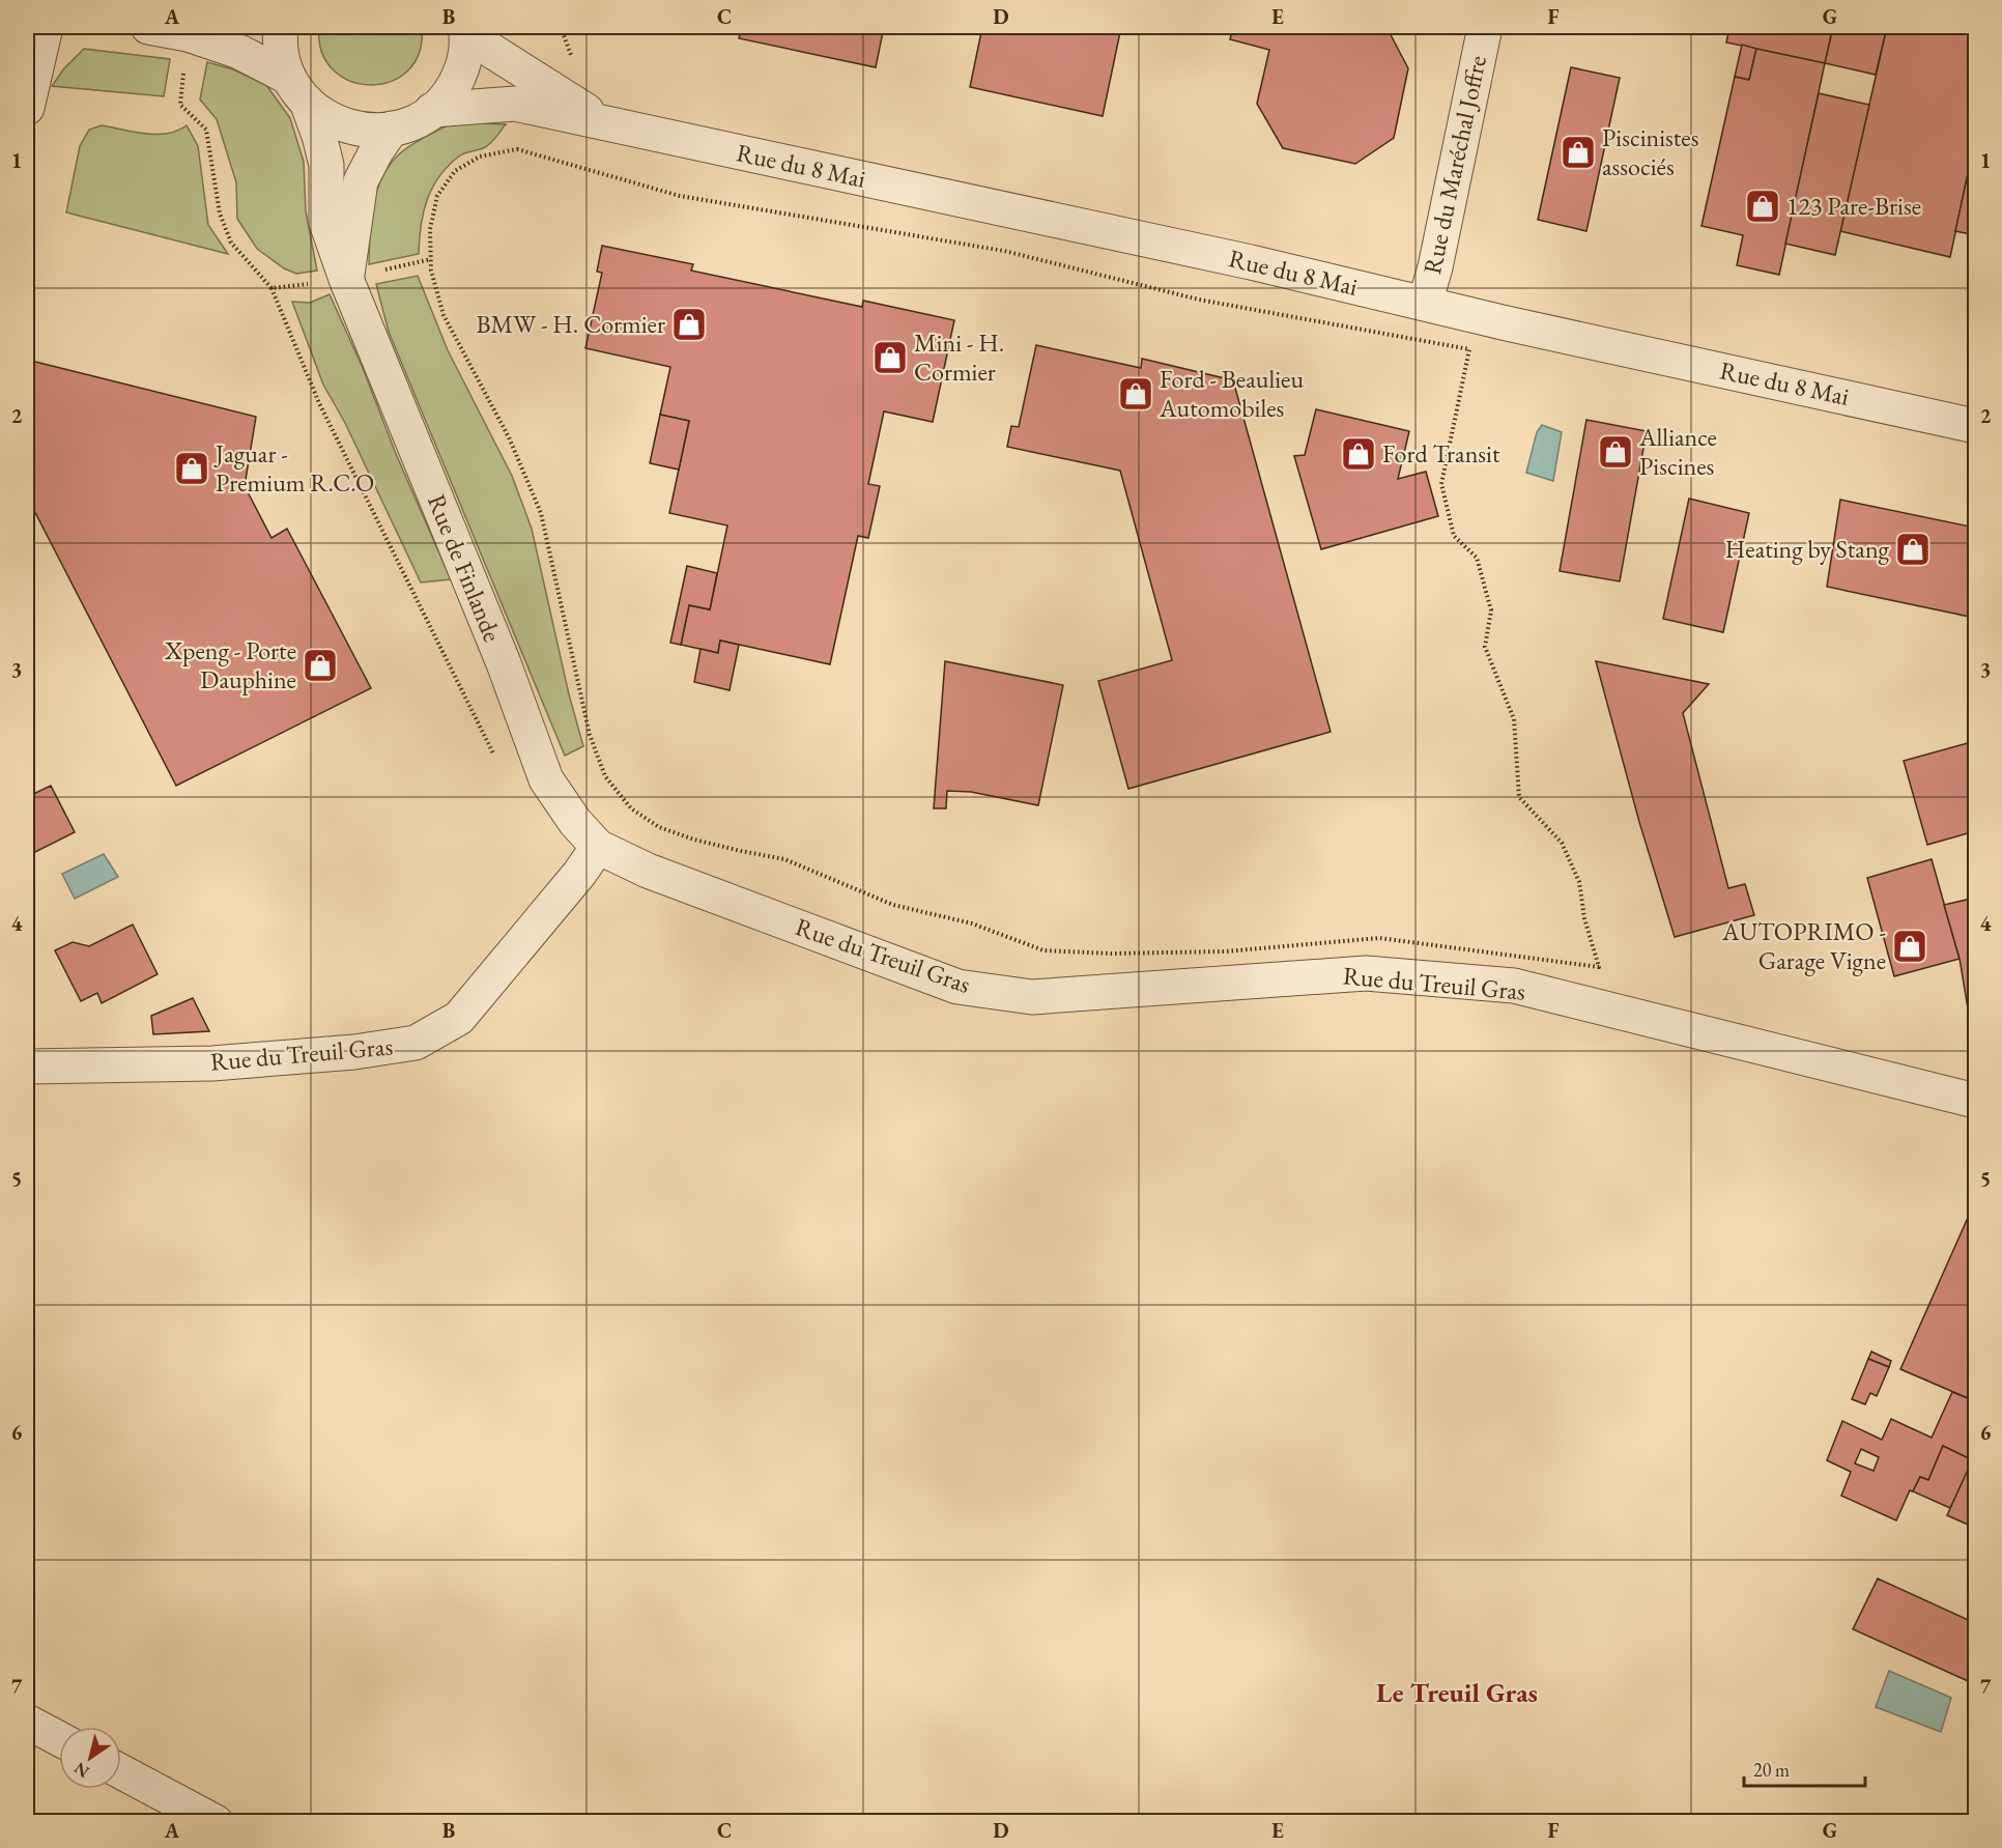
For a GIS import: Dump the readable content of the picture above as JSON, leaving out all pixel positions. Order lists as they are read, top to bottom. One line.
{"streets":{"street":["Rue du Maréchal Joffre","Rue du 8 Mai","Rue de Finlande","Rue du Treuil Gras"]},"crossings":[["Rue du Maréchal Joffre","Rue du 8 Mai"],["Rue de Finlande","Rue du Treuil Gras"]],"districts":["Le Treuil Gras"],"places":{"shop":["Piscinistes associés","123 Pare-Brise","BMW - H. Cormier","Mini - H. Cormier","Ford - Beaulieu Automobiles","Alliance Piscines","Ford Transit","Jaguar - Premium R.C.O","Heating by Stang","Xpeng - Porte Dauphine","AUTOPRIMO - Garage Vigne"]},"scale_bar":"20 m","north":"bottom left","grid":{"columns":["A","B","C","D","E","F","G"],"rows":["1","2","3","4","5","6","7"]}}
